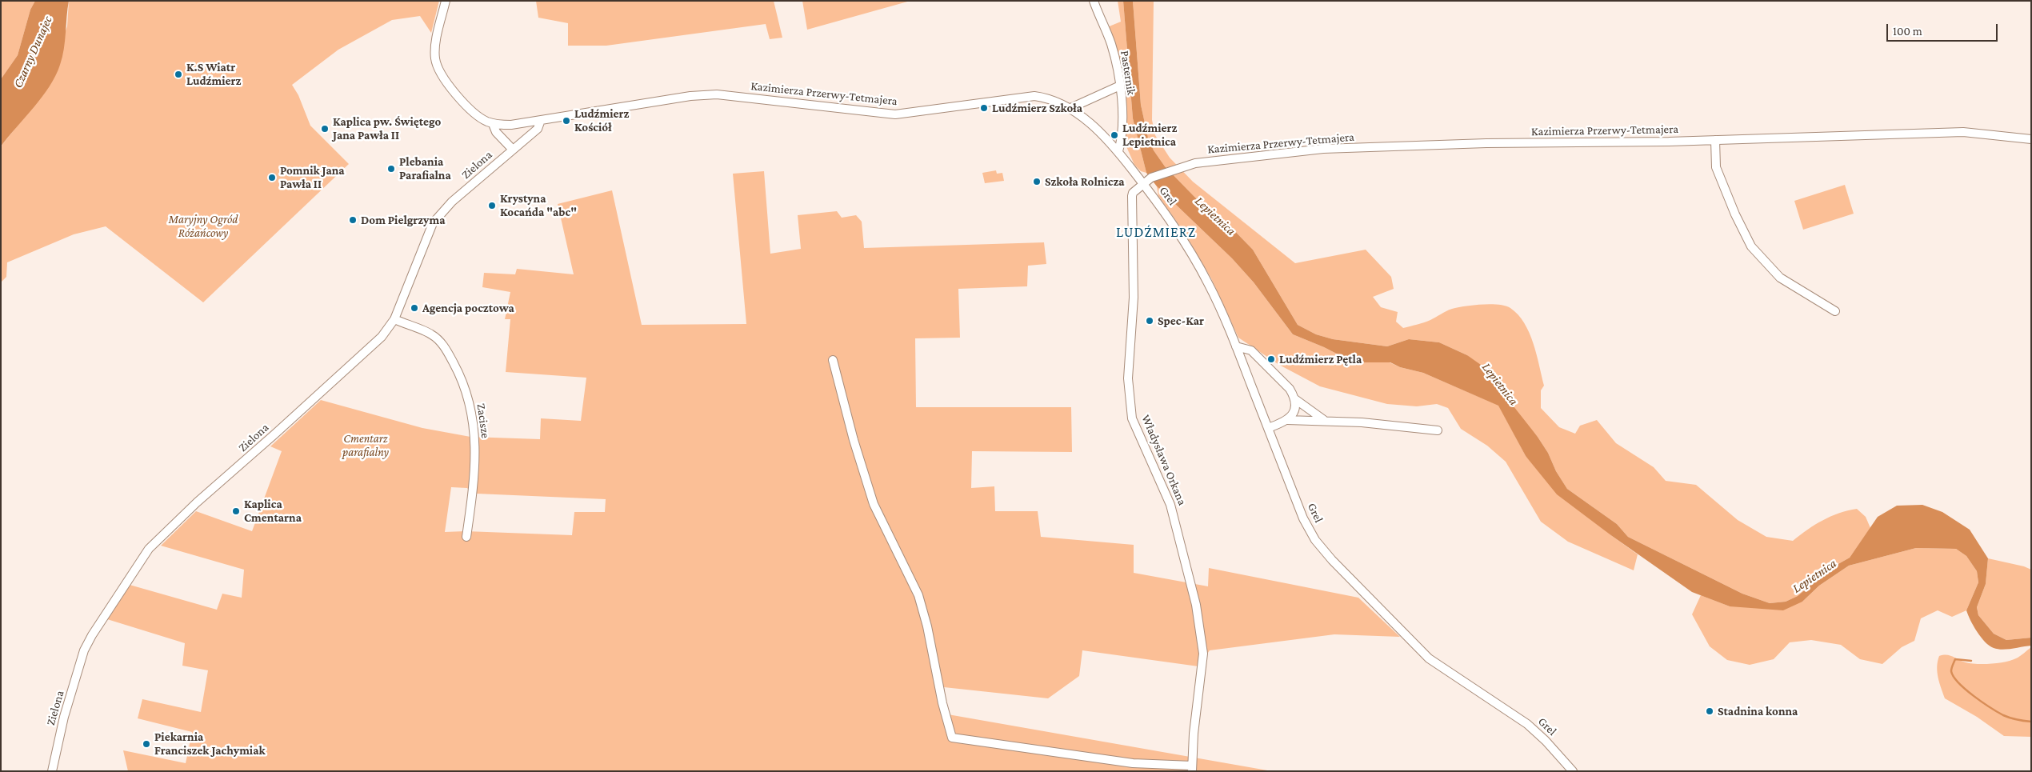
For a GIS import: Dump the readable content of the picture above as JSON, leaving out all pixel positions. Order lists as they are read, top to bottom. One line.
{"streets":{"street":["Pasternik","Kazimierza Przerwy-Tetmajera","Zielona","Grel","Zacisze","Władysława Orkana"]},"crossings":[["Pasternik","Kazimierza Przerwy-Tetmajera"],["Kazimierza Przerwy-Tetmajera","Zielona"],["Kazimierza Przerwy-Tetmajera","Grel"],["Kazimierza Przerwy-Tetmajera","Władysława Orkana"],["Zielona","Zacisze"],["Grel","Władysława Orkana"]],"districts":["LUDŹMIERZ"],"water":["Czarny Dunajec","Lepietnica"],"parks":["Maryjny Ogród Różańcowy","Cmentarz parafialny"],"places":["K.S Wiatr Ludźmierz","Ludźmierz Szkoła","Ludźmierz Kościół","Kaplica pw. Świętego Jana Pawła II","Ludźmierz Lepietnica","Plebania Parafialna","Pomnik Jana Pawła II","Szkoła Rolnicza","Krystyna Kocańda \"abc\"","Dom Pielgrzyma","Agencja pocztowa","Spec-Kar","Ludźmierz Pętla","Kaplica Cmentarna","Stadnina konna","Piekarnia Franciszek Jachymiak"],"scale_bar":"100 m"}
